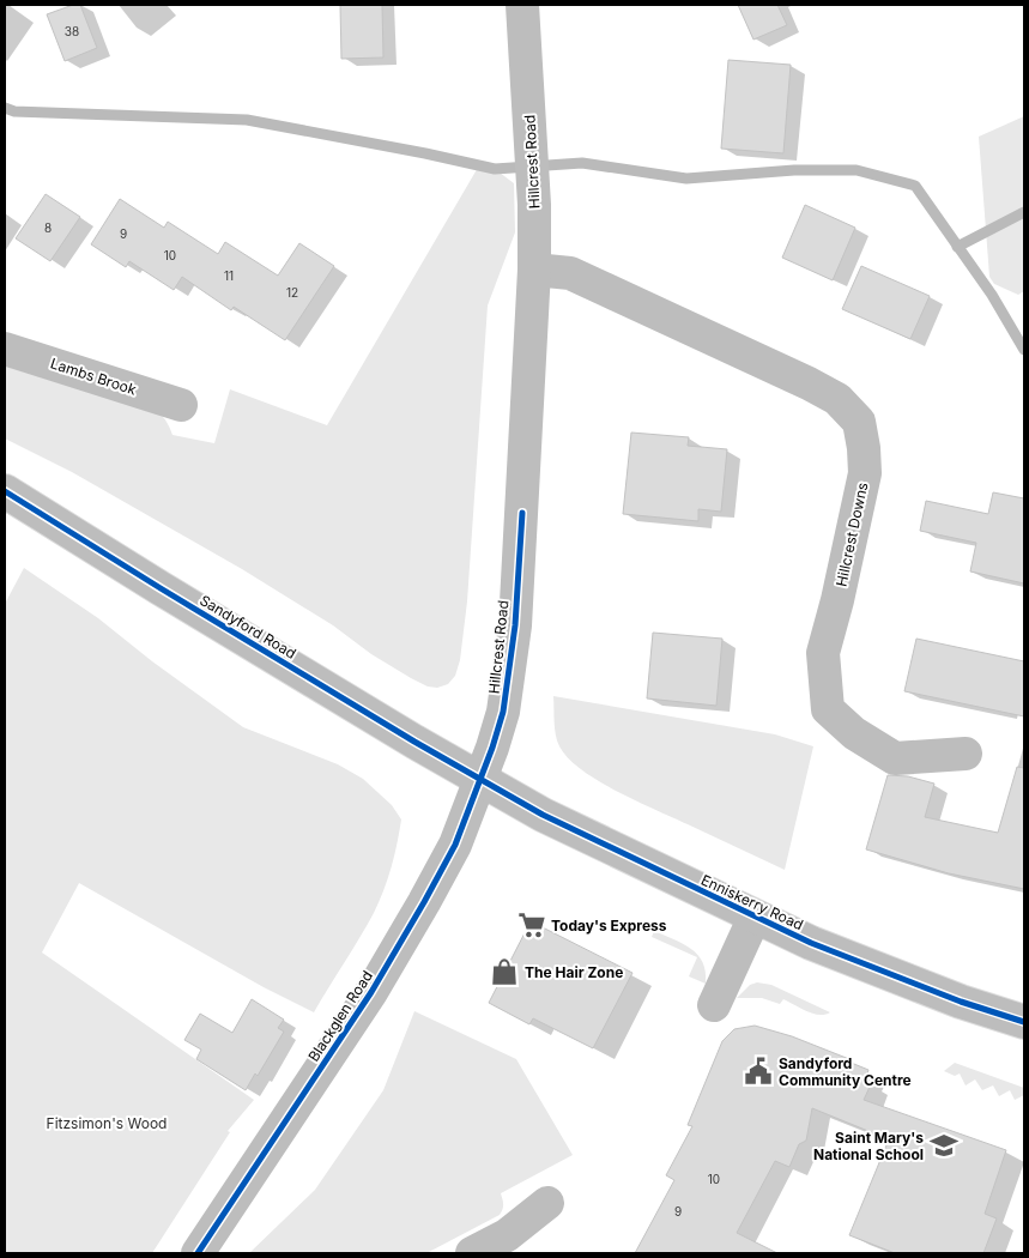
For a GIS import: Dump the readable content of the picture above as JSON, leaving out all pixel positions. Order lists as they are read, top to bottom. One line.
{"streets":{"street":["Hillcrest Road","Lambs Brook","Hillcrest Downs","Sandyford Road","Enniskerry Road","Blackglen Road"]},"crossings":[["Hillcrest Road","Hillcrest Downs"],["Hillcrest Road","Sandyford Road"],["Hillcrest Road","Enniskerry Road"],["Hillcrest Road","Blackglen Road"],["Sandyford Road","Enniskerry Road"],["Sandyford Road","Blackglen Road"],["Enniskerry Road","Blackglen Road"]],"parks":["Fitzsimon's Wood"],"places":{"supermarket":["Today's Express"],"shop":["The Hair Zone"],"public building":["Sandyford Community Centre"],"school or university":["Saint Mary's National School"]},"house_numbers":["38","8","9","10","11","12","10","9"]}
